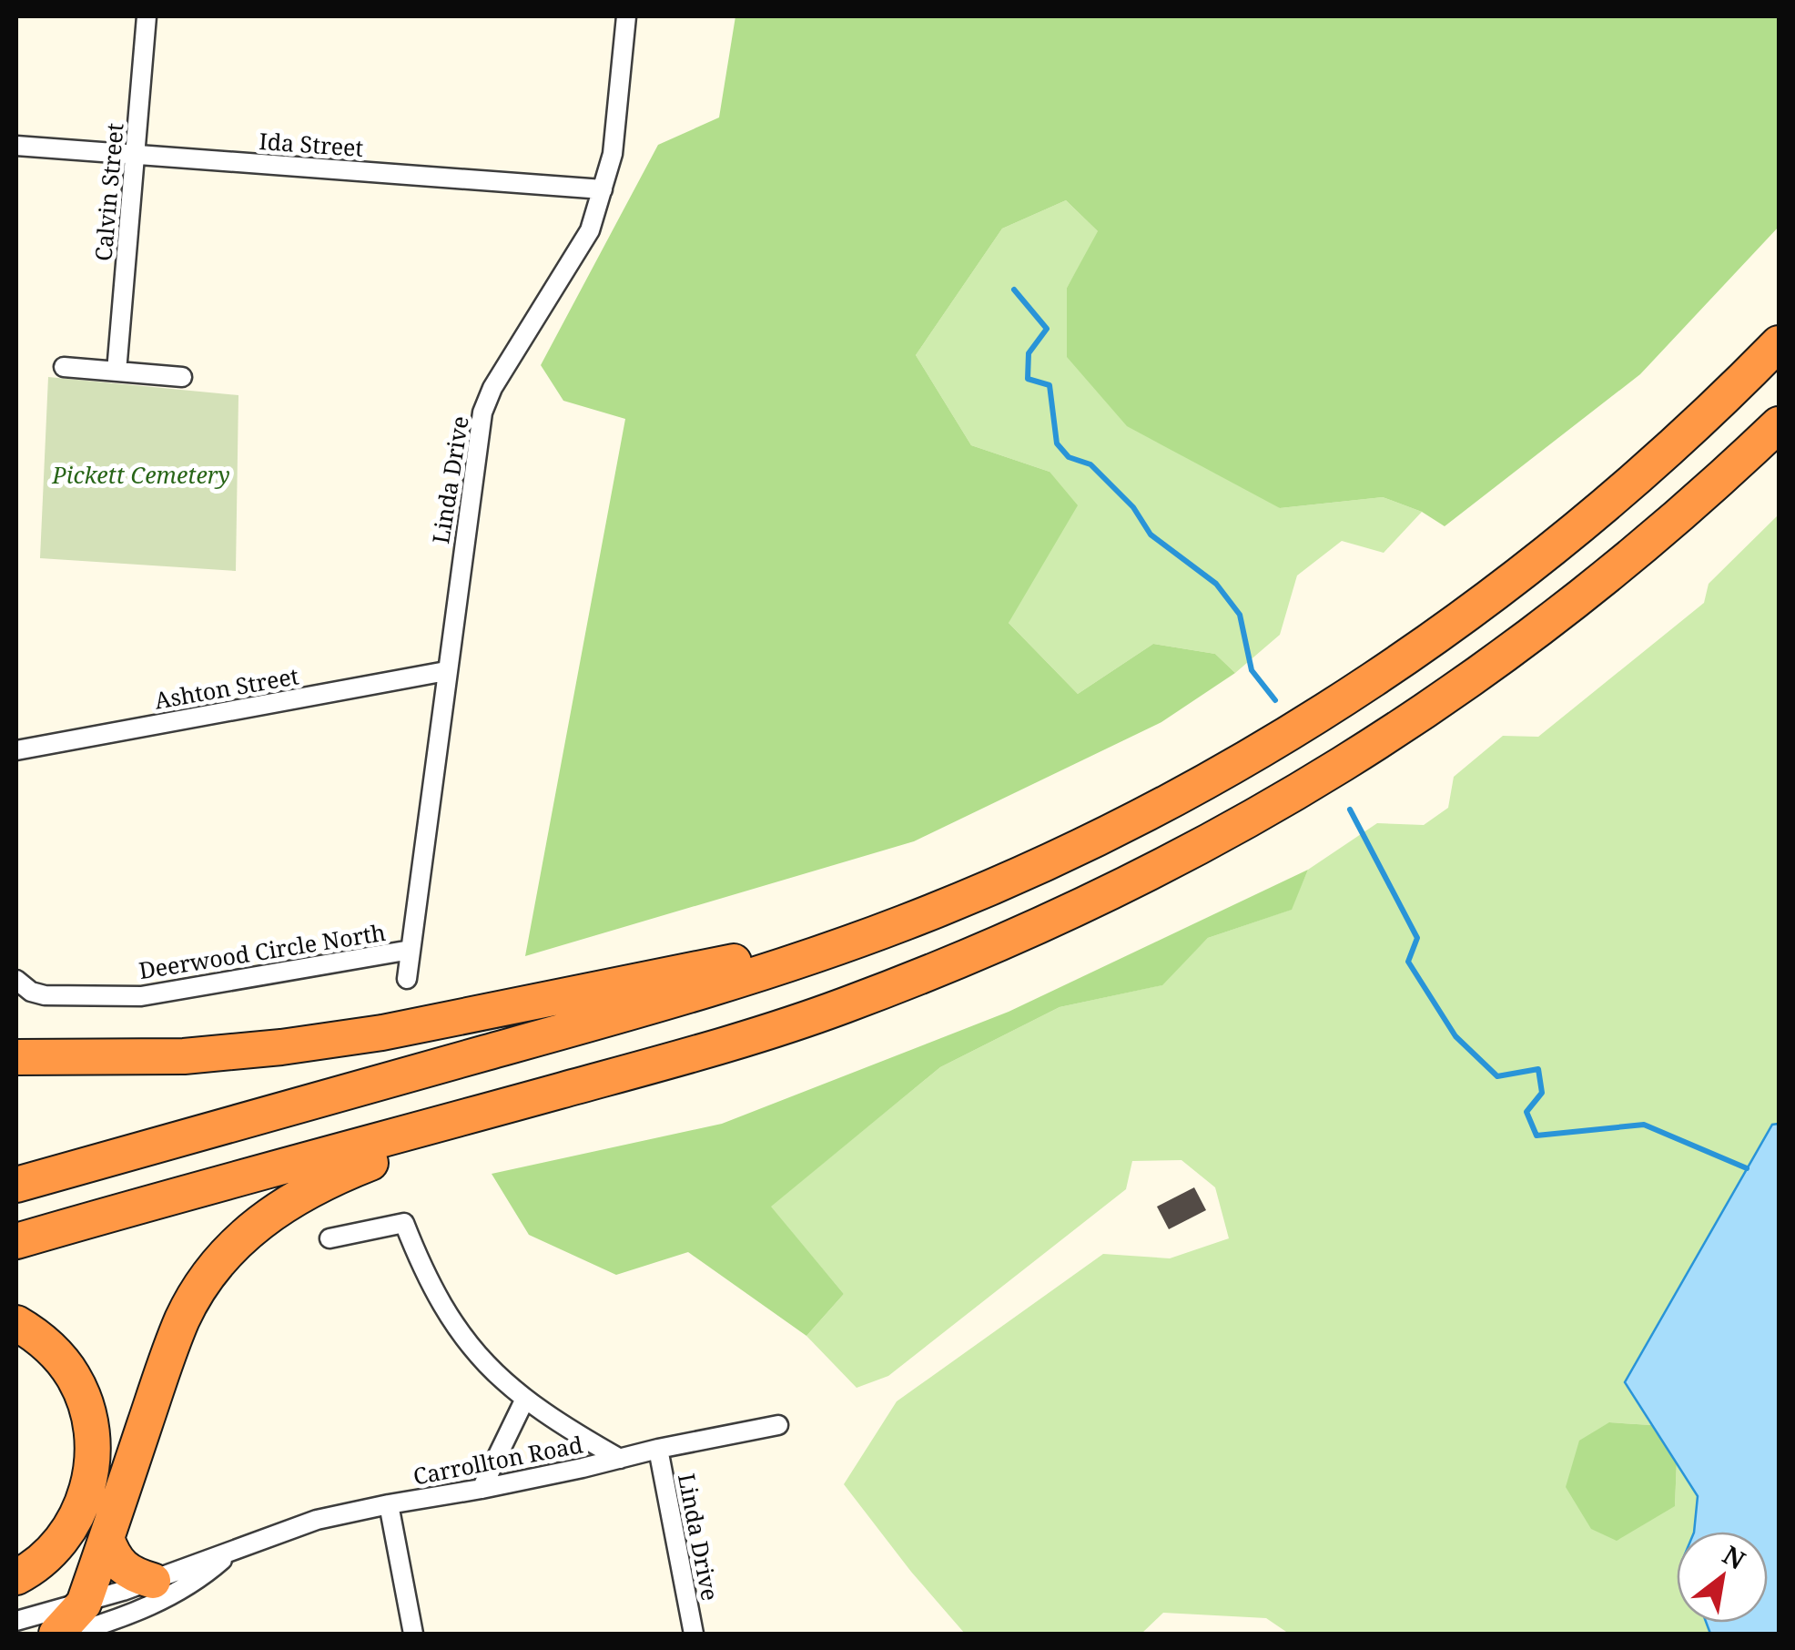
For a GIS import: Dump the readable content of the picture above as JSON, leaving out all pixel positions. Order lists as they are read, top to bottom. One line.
{"streets":{"street":["Ida Street","Calvin Street","Linda Drive","Ashton Street","Deerwood Circle North","Carrollton Road"]},"crossings":[["Ida Street","Calvin Street"],["Ida Street","Linda Drive"],["Linda Drive","Ashton Street"],["Linda Drive","Deerwood Circle North"],["Linda Drive","Carrollton Road"]],"parks":["Pickett Cemetery"],"north":"top right"}
